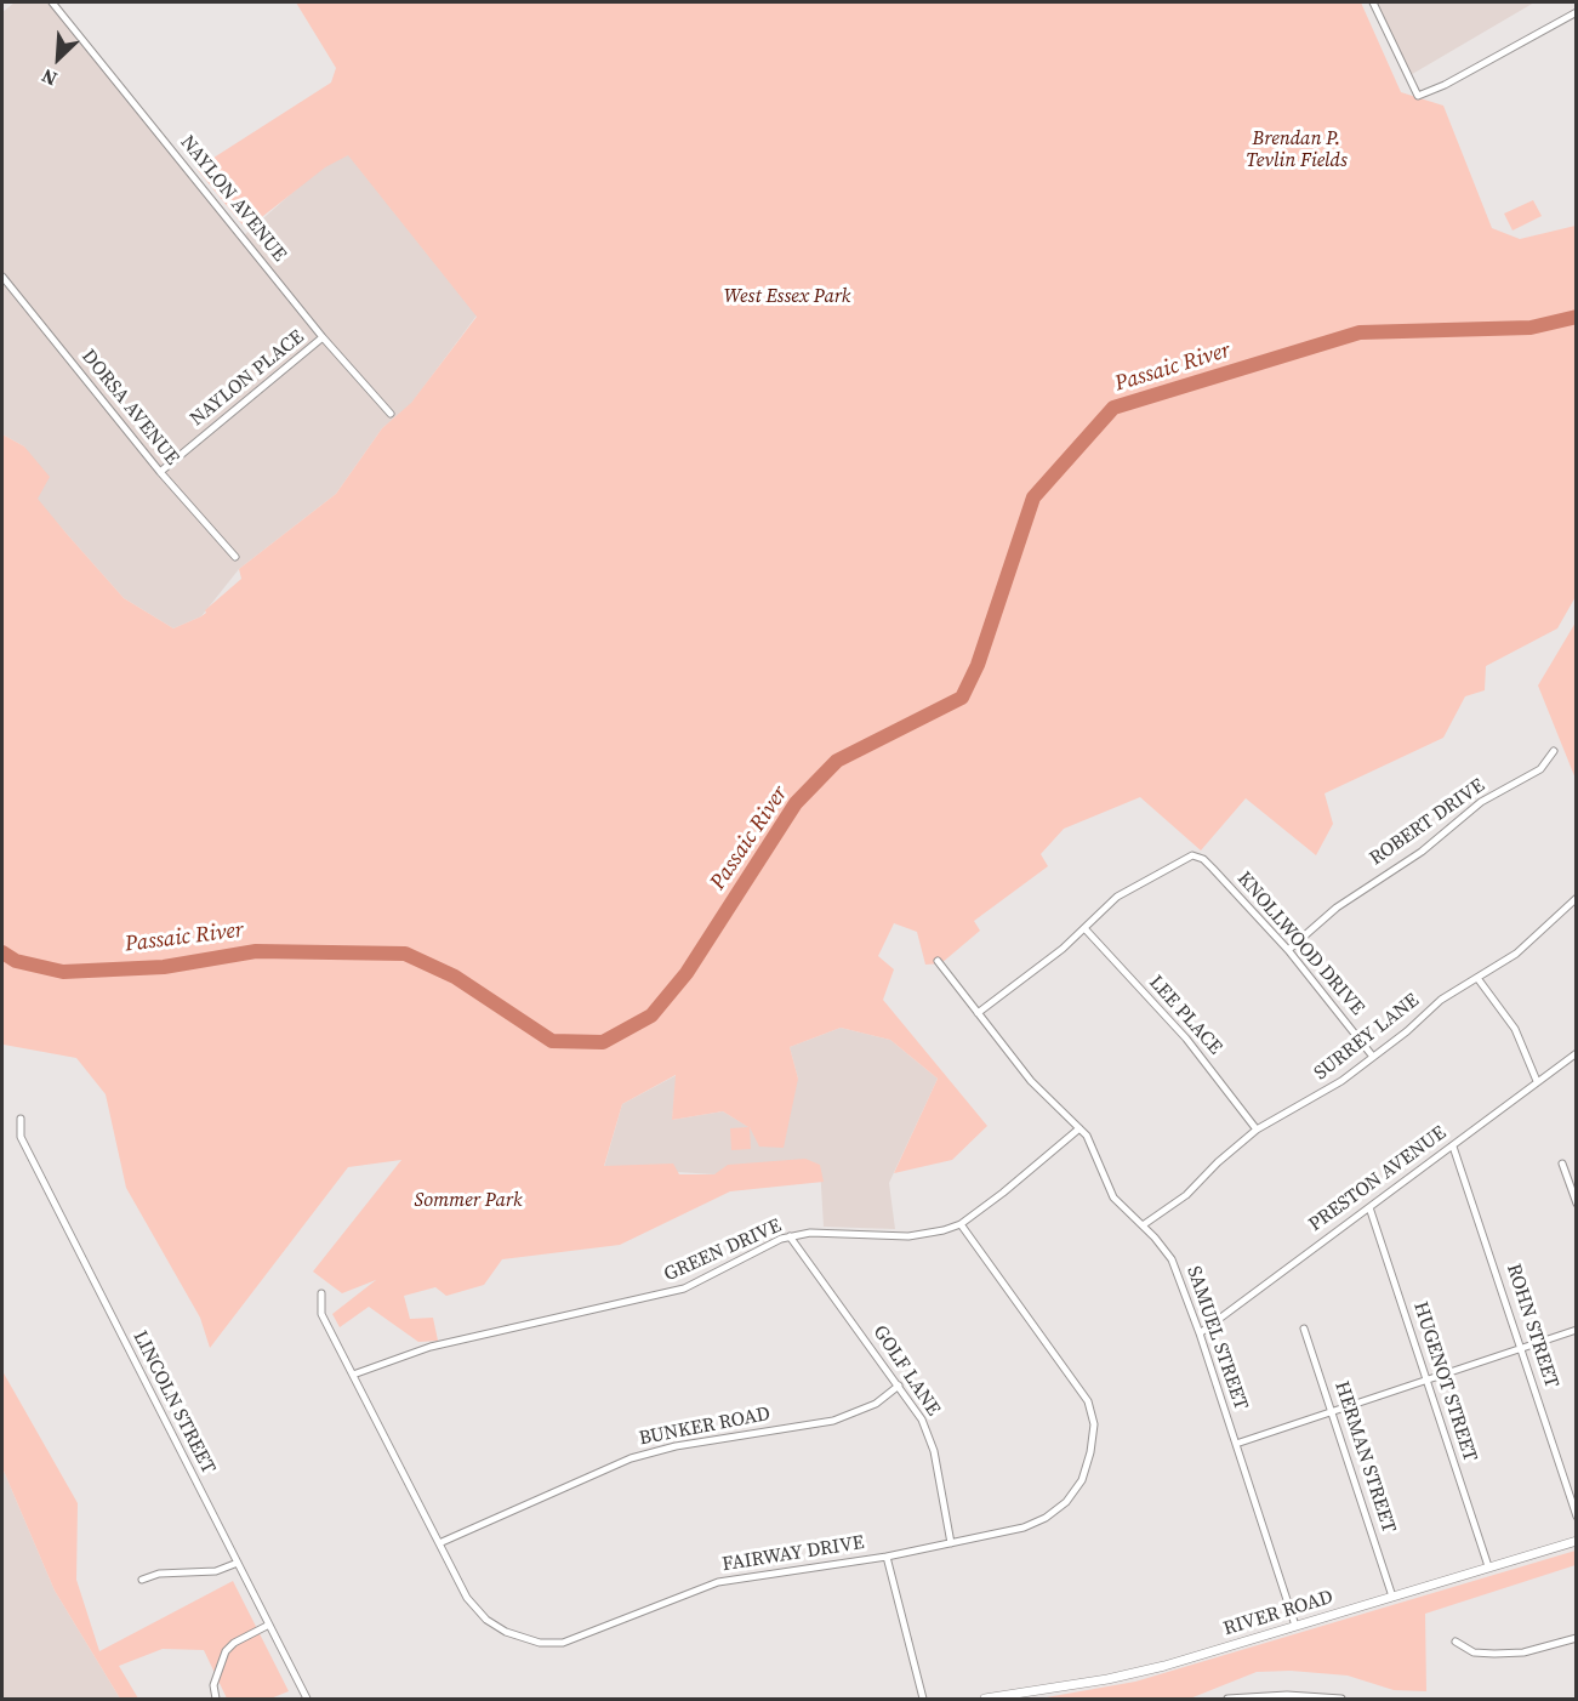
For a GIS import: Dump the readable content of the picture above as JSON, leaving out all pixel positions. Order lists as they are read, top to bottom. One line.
{"streets":{"street":["NAYLON AVENUE","NAYLON PLACE","DORSA AVENUE","ROBERT DRIVE","KNOLLWOOD DRIVE","LEE PLACE","SURREY LANE","PRESTON AVENUE","GREEN DRIVE","ROHN STREET","SAMUEL STREET","GOLF LANE","HUGENOT STREET","LINCOLN STREET","BUNKER ROAD","HERMAN STREET","FAIRWAY DRIVE","RIVER ROAD"]},"crossings":[["NAYLON AVENUE","NAYLON PLACE"],["NAYLON PLACE","DORSA AVENUE"],["ROBERT DRIVE","KNOLLWOOD DRIVE"],["KNOLLWOOD DRIVE","LEE PLACE"],["KNOLLWOOD DRIVE","SURREY LANE"],["LEE PLACE","SURREY LANE"],["SURREY LANE","SAMUEL STREET"],["PRESTON AVENUE","ROHN STREET"],["PRESTON AVENUE","SAMUEL STREET"],["PRESTON AVENUE","HUGENOT STREET"],["GREEN DRIVE","SAMUEL STREET"],["GREEN DRIVE","GOLF LANE"],["GREEN DRIVE","FAIRWAY DRIVE"],["SAMUEL STREET","RIVER ROAD"],["GOLF LANE","BUNKER ROAD"],["GOLF LANE","FAIRWAY DRIVE"],["HUGENOT STREET","RIVER ROAD"],["BUNKER ROAD","FAIRWAY DRIVE"],["HERMAN STREET","RIVER ROAD"]],"water":["Passaic River"],"parks":["Brendan P. Tevlin Fields","West Essex Park","Sommer Park"],"north":"bottom left"}
